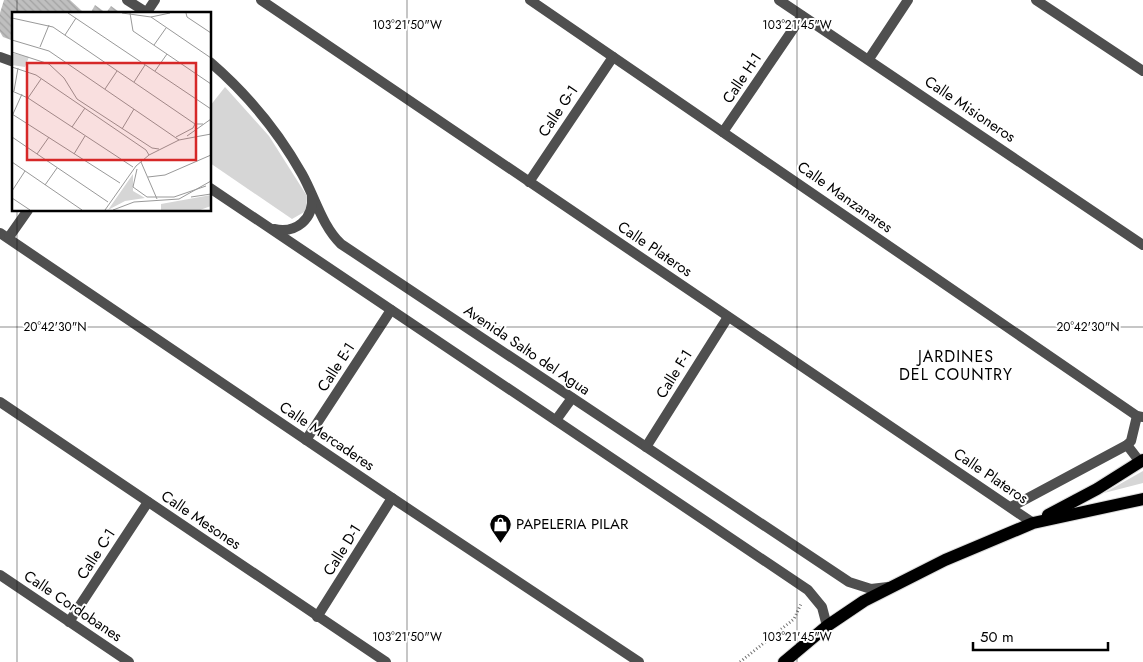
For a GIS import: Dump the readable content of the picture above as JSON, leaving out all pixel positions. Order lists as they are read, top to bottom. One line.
{"streets":{"street":["Calle H-1","Calle Misioneros","Calle G-1","Calle Manzanares","Calle Plateros","Avenida Salto del Agua","Calle E-1","Calle F-1","Calle Mercaderes","Calle Mesones","Calle D-1","Calle C-1","Calle Cordobanes"]},"crossings":[["Calle H-1","Calle Misioneros"],["Calle H-1","Calle Manzanares"],["Calle G-1","Calle Manzanares"],["Calle G-1","Calle Plateros"],["Calle Plateros","Calle F-1"],["Avenida Salto del Agua","Calle F-1"],["Calle E-1","Calle Mercaderes"],["Calle Mercaderes","Calle D-1"],["Calle Mesones","Calle D-1"],["Calle Mesones","Calle C-1"],["Calle C-1","Calle Cordobanes"]],"districts":["JARDINES DEL COUNTRY"],"places":{"shop":["PAPELERIA PILAR"]},"scale_bar":"50 m","coordinates":["103°21'50\"W","103°21'45\"W","20°42'30\"N"]}
